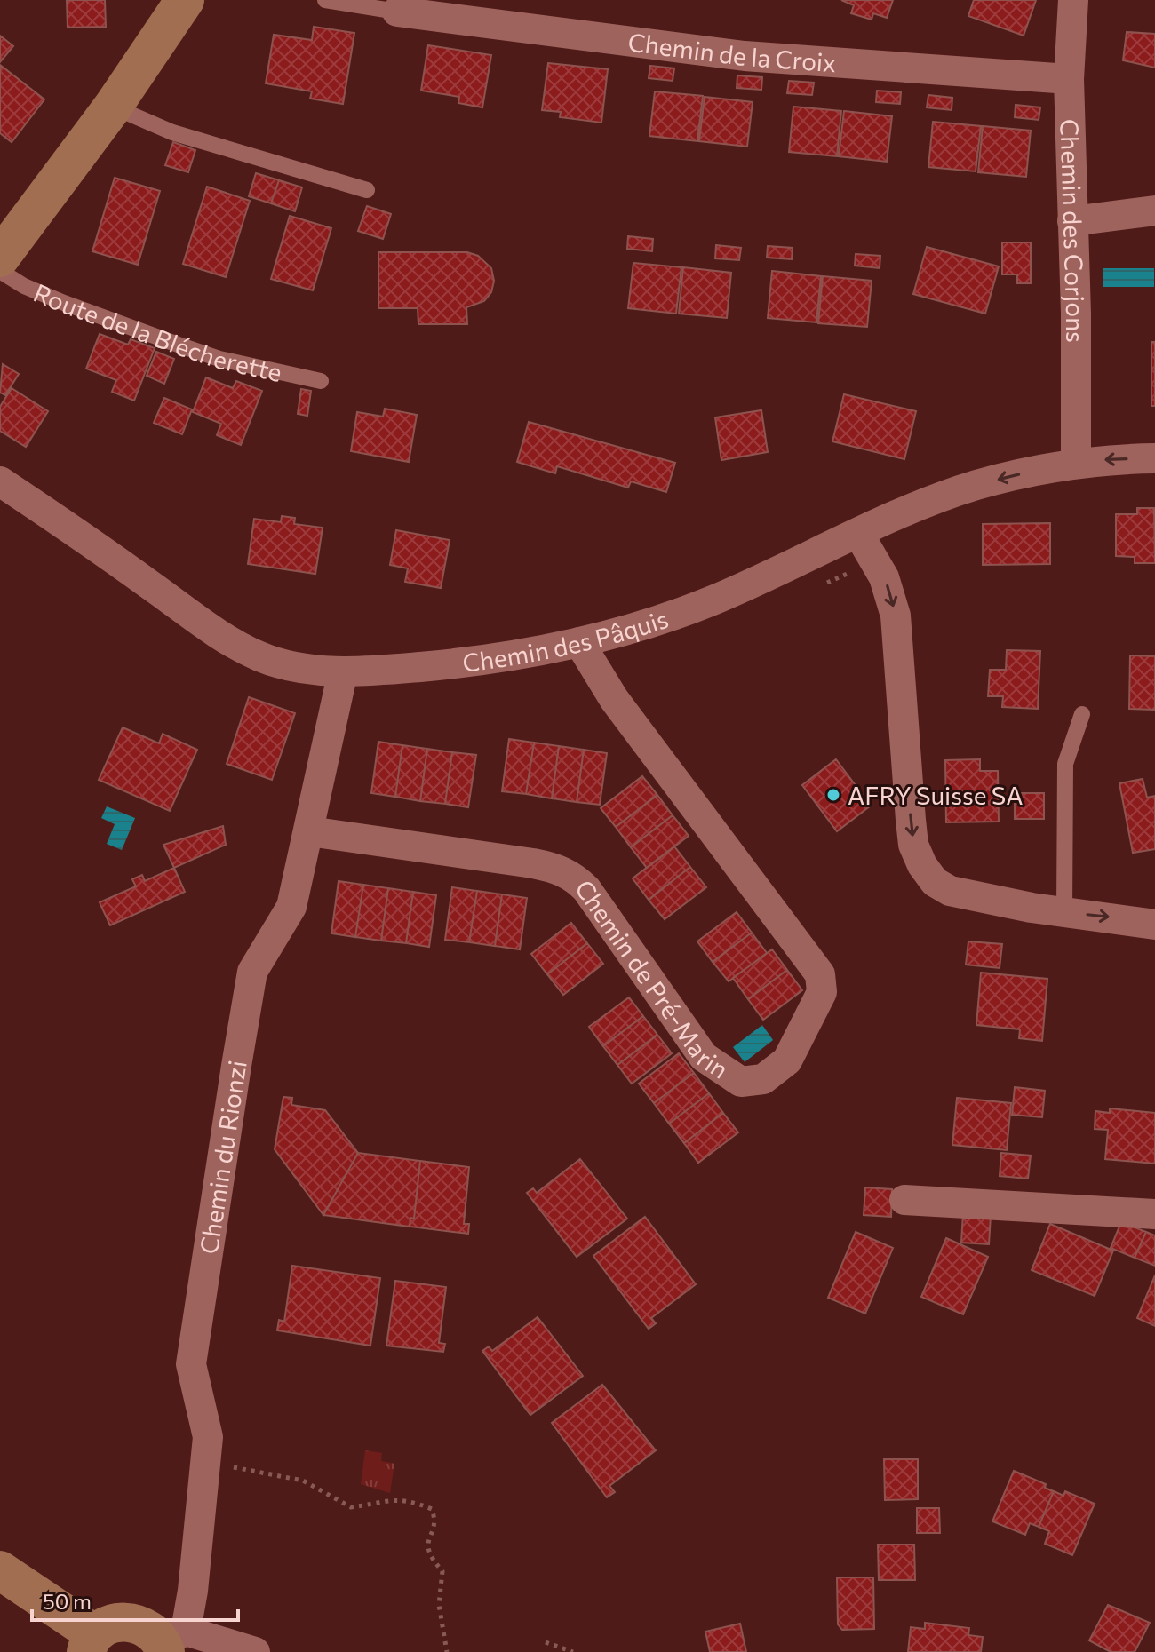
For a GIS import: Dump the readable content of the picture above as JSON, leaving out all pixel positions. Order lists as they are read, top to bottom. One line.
{"streets":{"street":["Chemin de la Croix","Chemin des Corjons","Chemin des Pâquis","Chemin de Pré-Marin","Chemin du Rionzi"],"lane":["Route de la Blécherette"]},"crossings":[["Chemin de la Croix","Chemin des Corjons"],["Chemin des Corjons","Chemin des Pâquis"],["Chemin des Pâquis","Chemin de Pré-Marin"],["Chemin des Pâquis","Chemin du Rionzi"],["Chemin de Pré-Marin","Chemin du Rionzi"]],"places":["AFRY Suisse SA"],"scale_bar":"50 m"}
